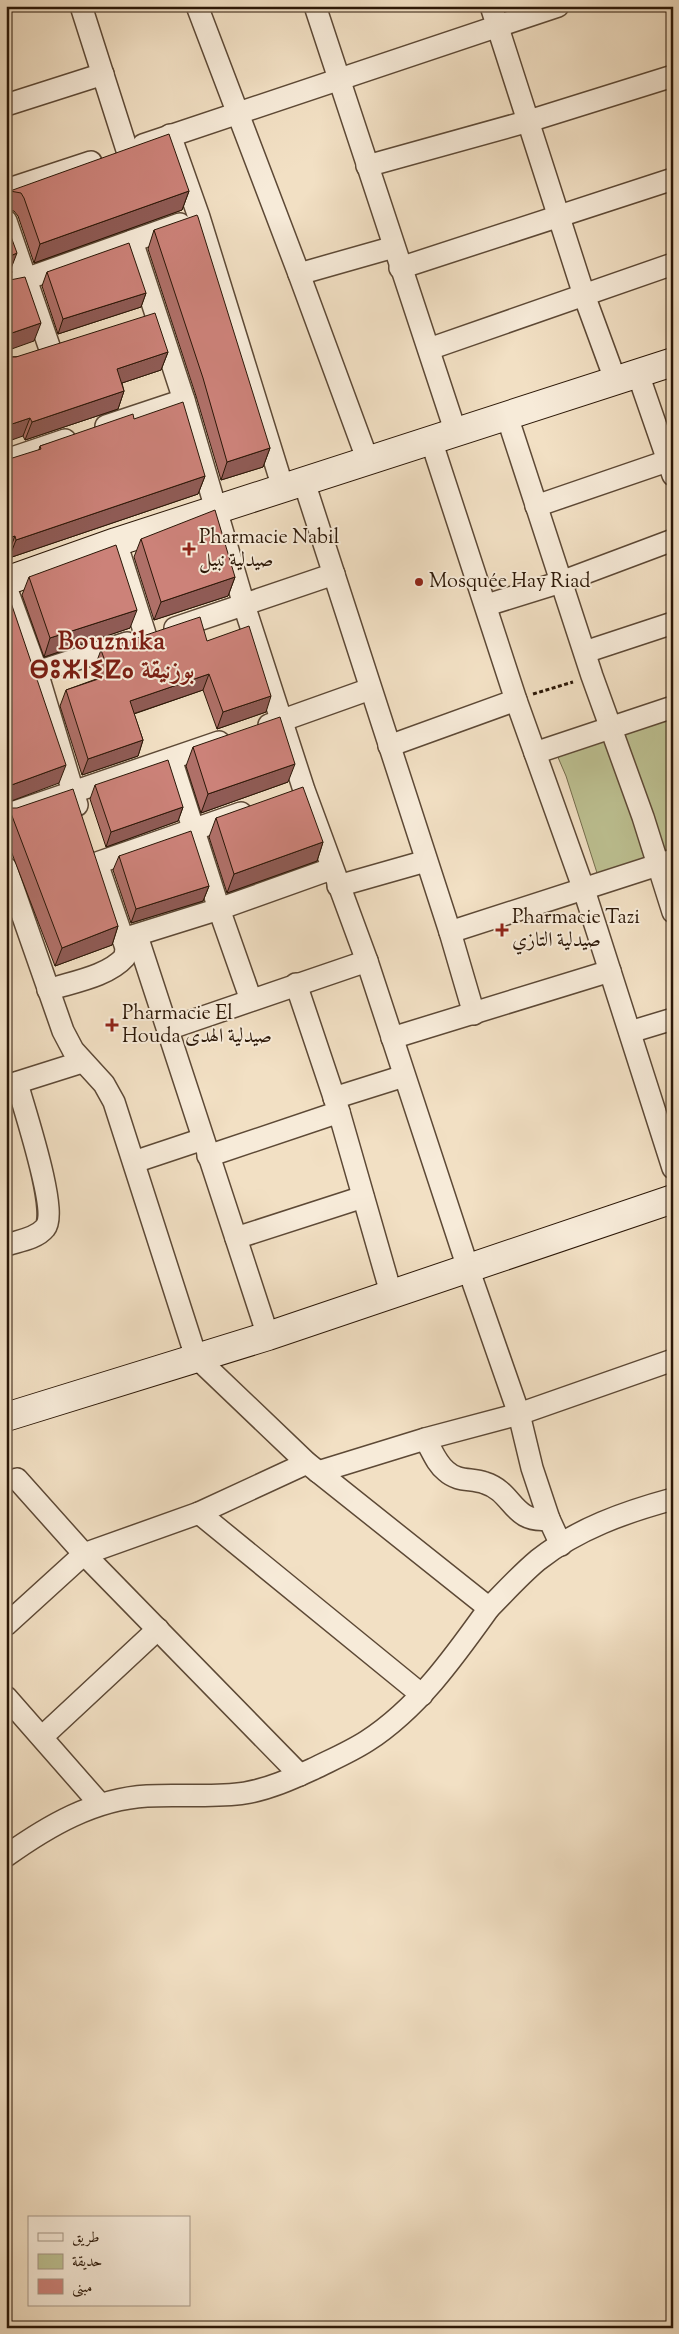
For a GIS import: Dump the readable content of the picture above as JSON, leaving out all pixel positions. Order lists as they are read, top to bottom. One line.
{"districts":["Bouznika ⴱⵓⵣⵏⵉⵇⴰ بوزنيقة"],"places":{"health":["Pharmacie Nabil صيدلية نبيل","Pharmacie Tazi صيدلية التازي","Pharmacie El Houda صيدلية الهدى"],"other":["Mosquée Hay Riad"]},"legend":["طريق","حديقة","مبنى"]}
